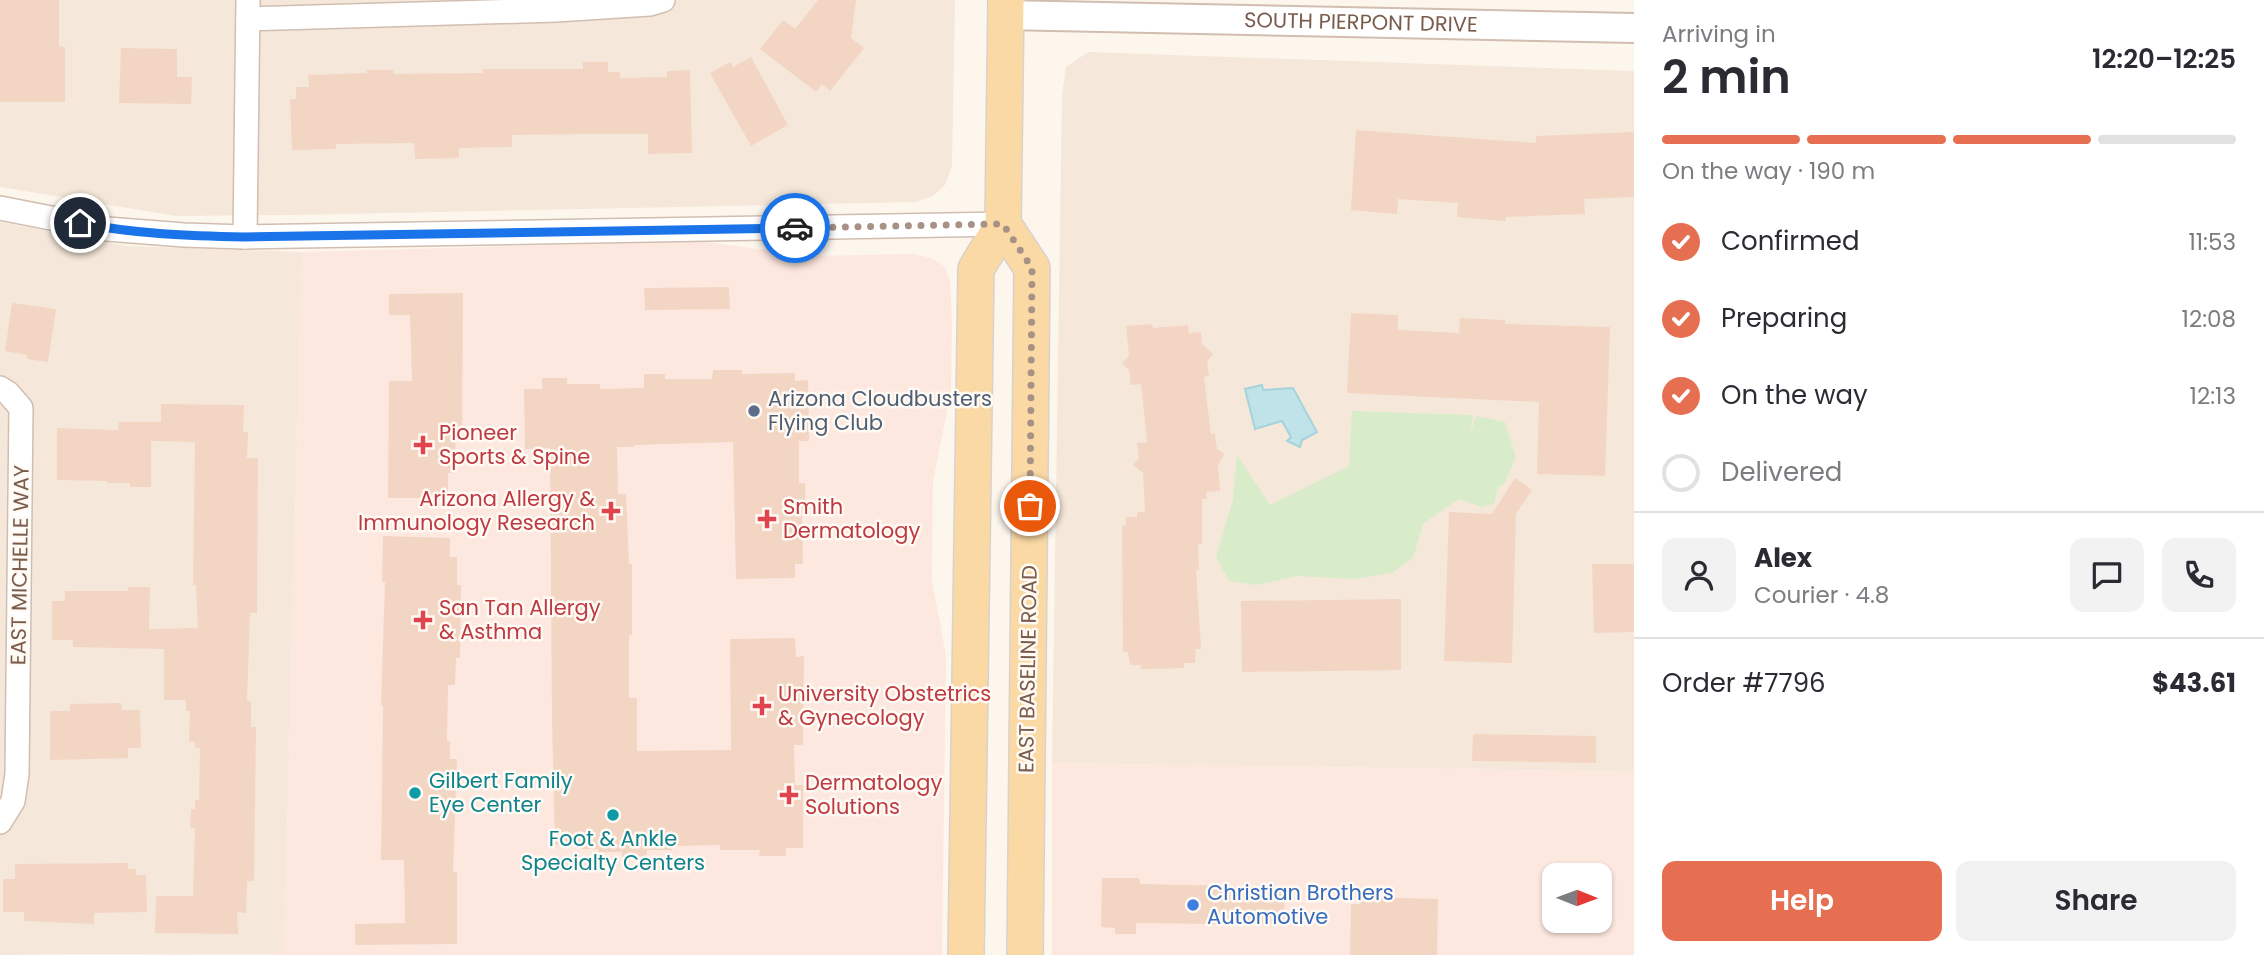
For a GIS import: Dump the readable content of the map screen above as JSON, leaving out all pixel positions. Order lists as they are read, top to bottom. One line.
{"streets":{"main road":["EAST BASELINE ROAD"],"street":["SOUTH PIERPONT DRIVE","EAST MICHELLE WAY"]},"places":{"other":["Arizona Cloudbusters Flying Club","Gilbert Family Eye Center","Foot & Ankle Specialty Centers","Christian Brothers Automotive"],"health":["Pioneer Sports & Spine","Arizona Allergy & Immunology Research","Smith Dermatology","San Tan Allergy & Asthma","University Obstetrics & Gynecology","Dermatology Solutions"]},"north":"right","page":{"heading":["2 min","Arriving in","12:20–12:25"],"panel":["Alex","Courier · 4.8","Order #7796","$43.61"],"bar":"On the way · 190 m","list":[["Confirmed","11:53"],["Preparing","12:08"],["On the way","12:13"],"Delivered"],"buttons":["Help","Share"]}}
